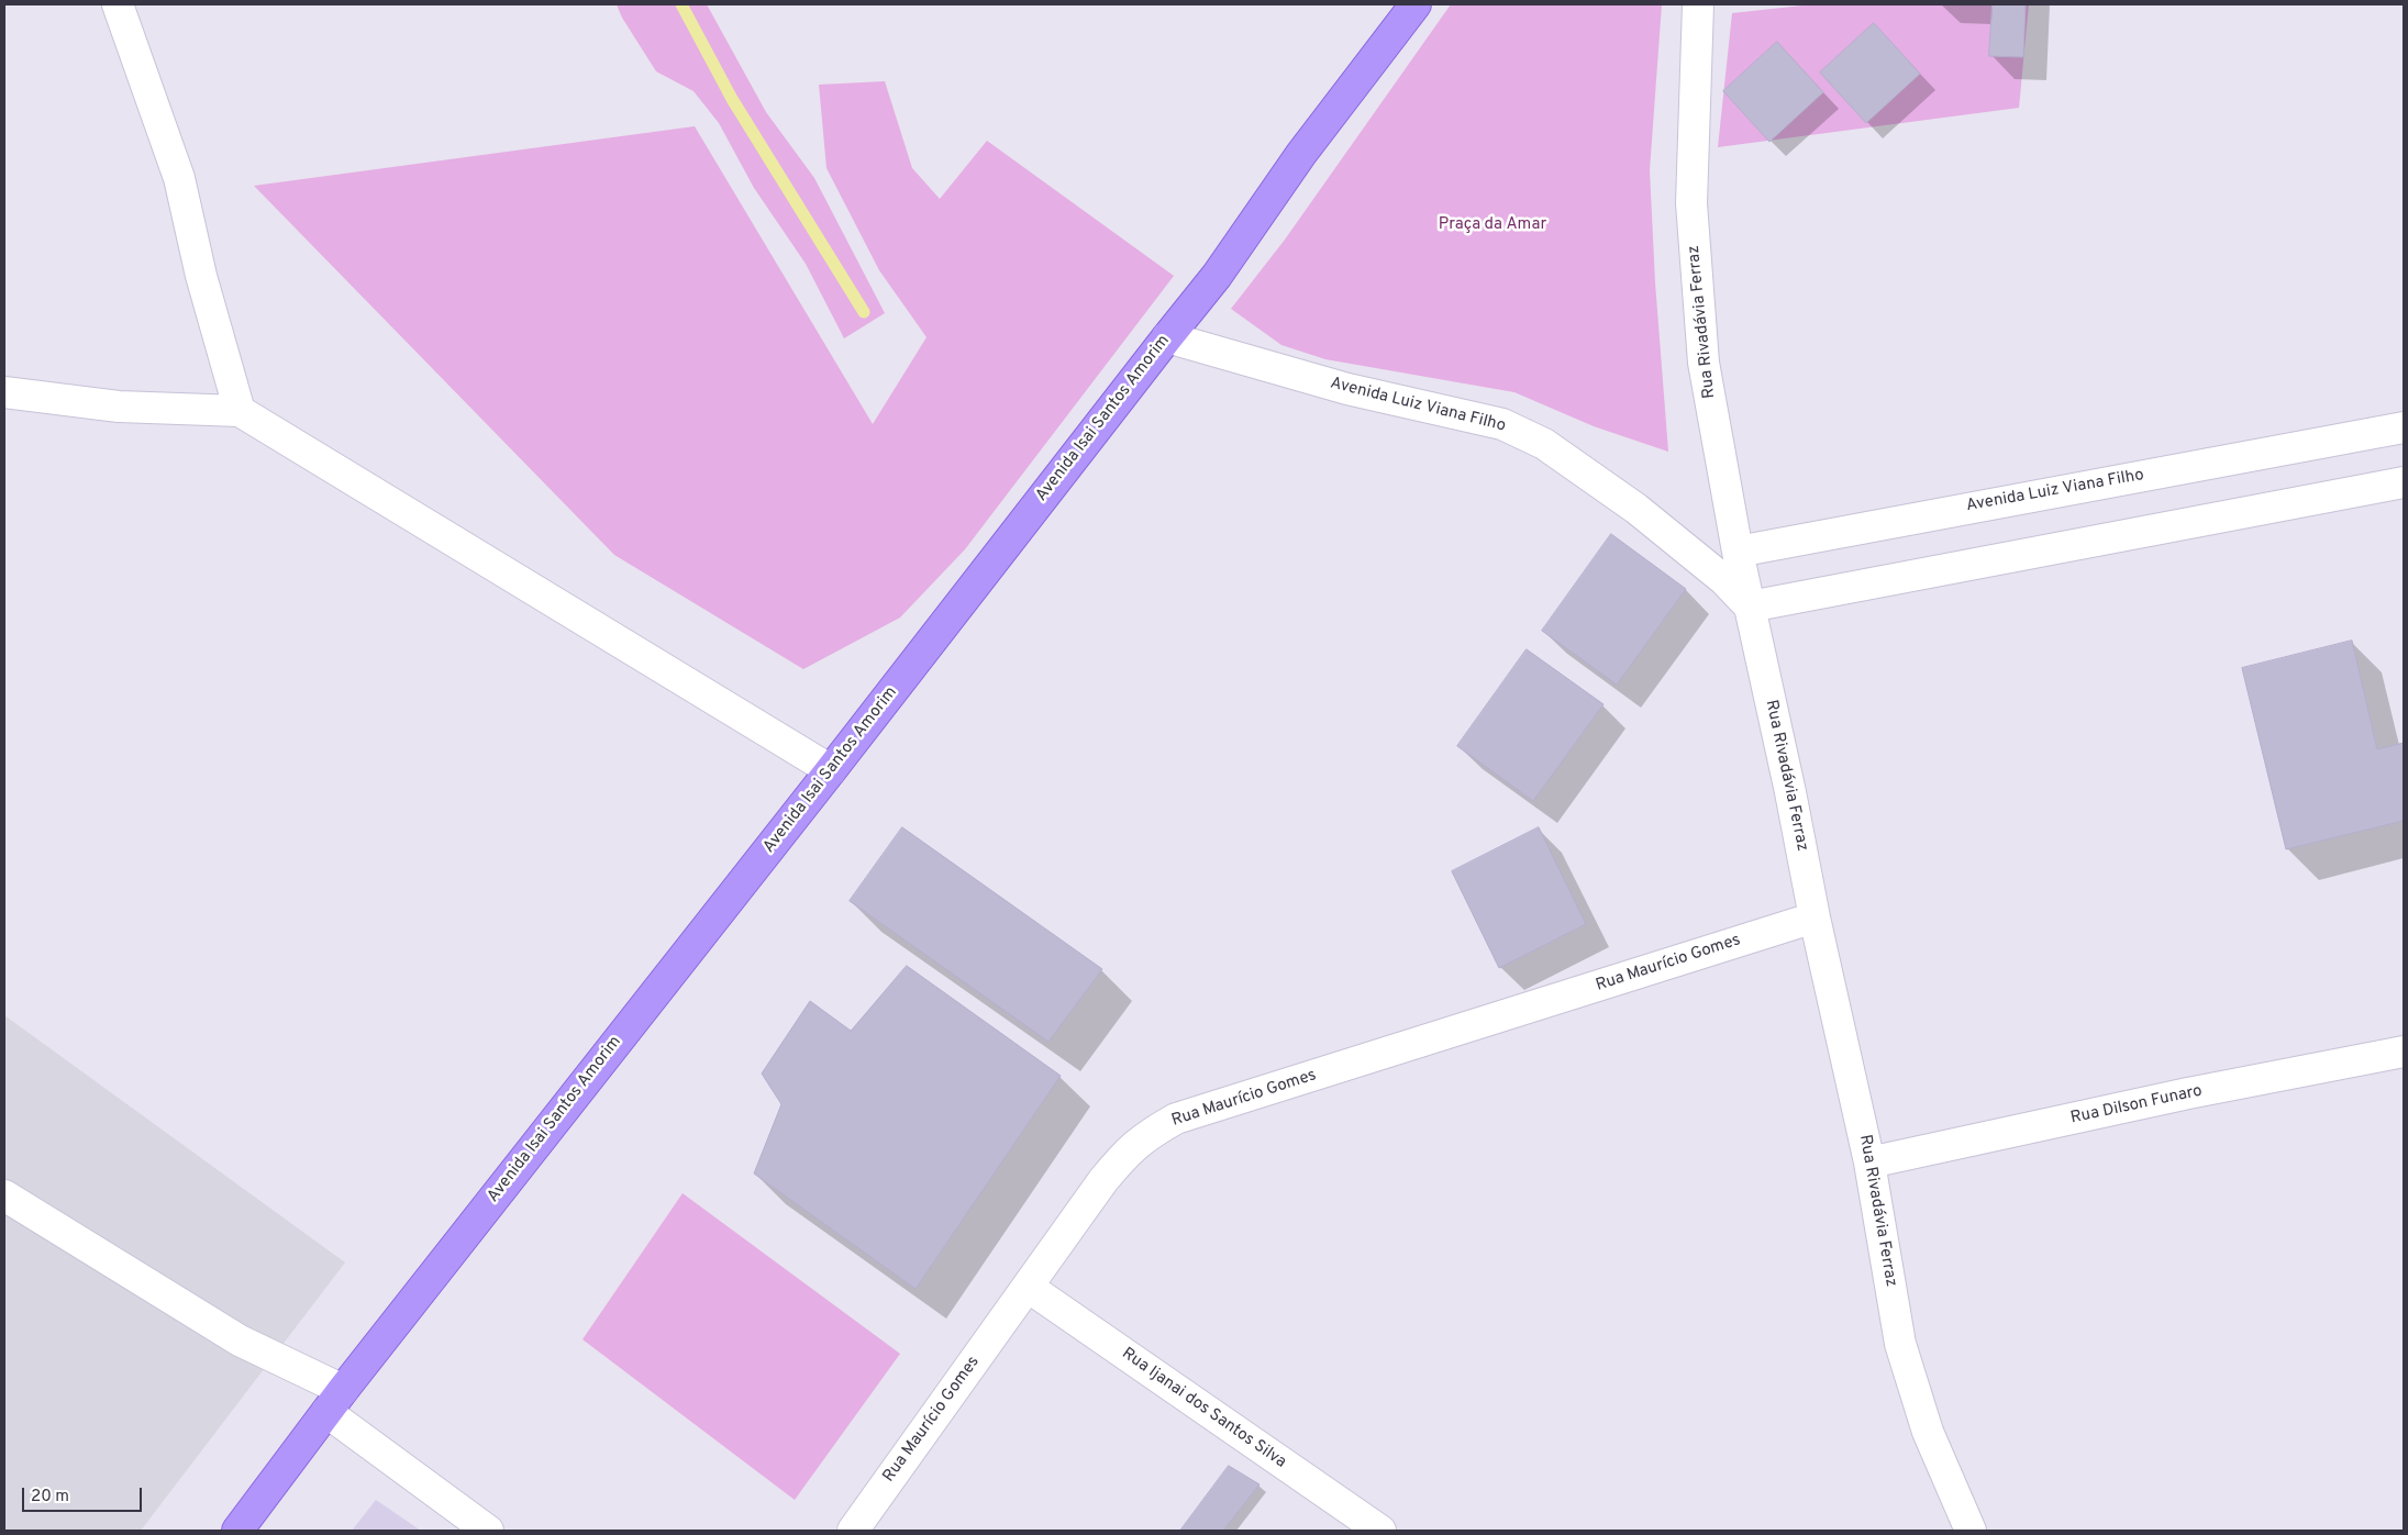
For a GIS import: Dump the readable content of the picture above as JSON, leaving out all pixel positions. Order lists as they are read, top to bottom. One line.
{"streets":{"main road":["Avenida Isai Santos Amorim"],"street":["Rua Rivadávia Ferraz","Avenida Luiz Viana Filho","Rua Maurício Gomes","Rua Dilson Funaro","Rua Ijanai dos Santos Silva"]},"crossings":[["Rua Rivadávia Ferraz","Avenida Luiz Viana Filho"],["Rua Rivadávia Ferraz","Rua Maurício Gomes"],["Rua Rivadávia Ferraz","Rua Dilson Funaro"],["Avenida Luiz Viana Filho","Avenida Isai Santos Amorim"],["Rua Maurício Gomes","Rua Ijanai dos Santos Silva"]],"parks":["Praça da Amar"],"scale_bar":"20 m"}
